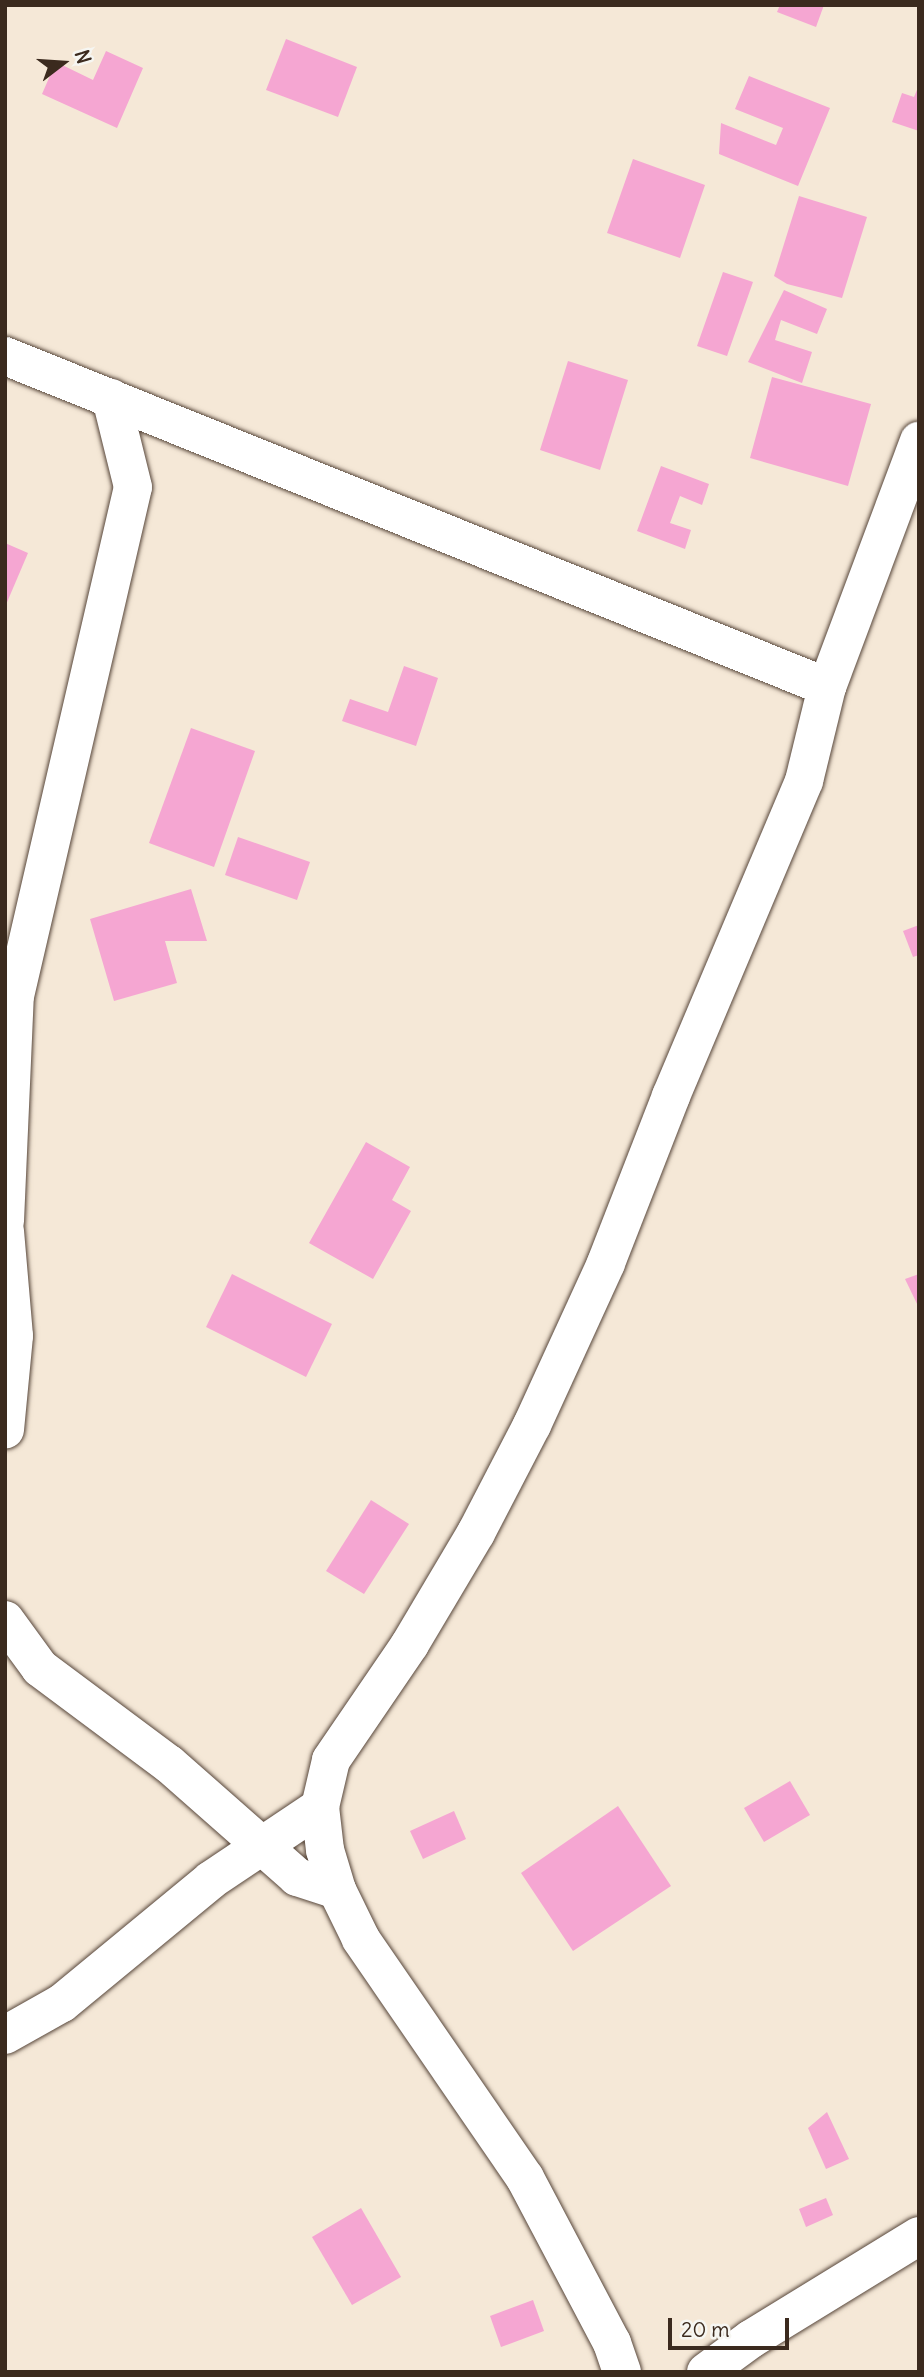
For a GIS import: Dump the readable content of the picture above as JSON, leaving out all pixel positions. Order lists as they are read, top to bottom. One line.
{"scale_bar":"20 m","north":"right"}
